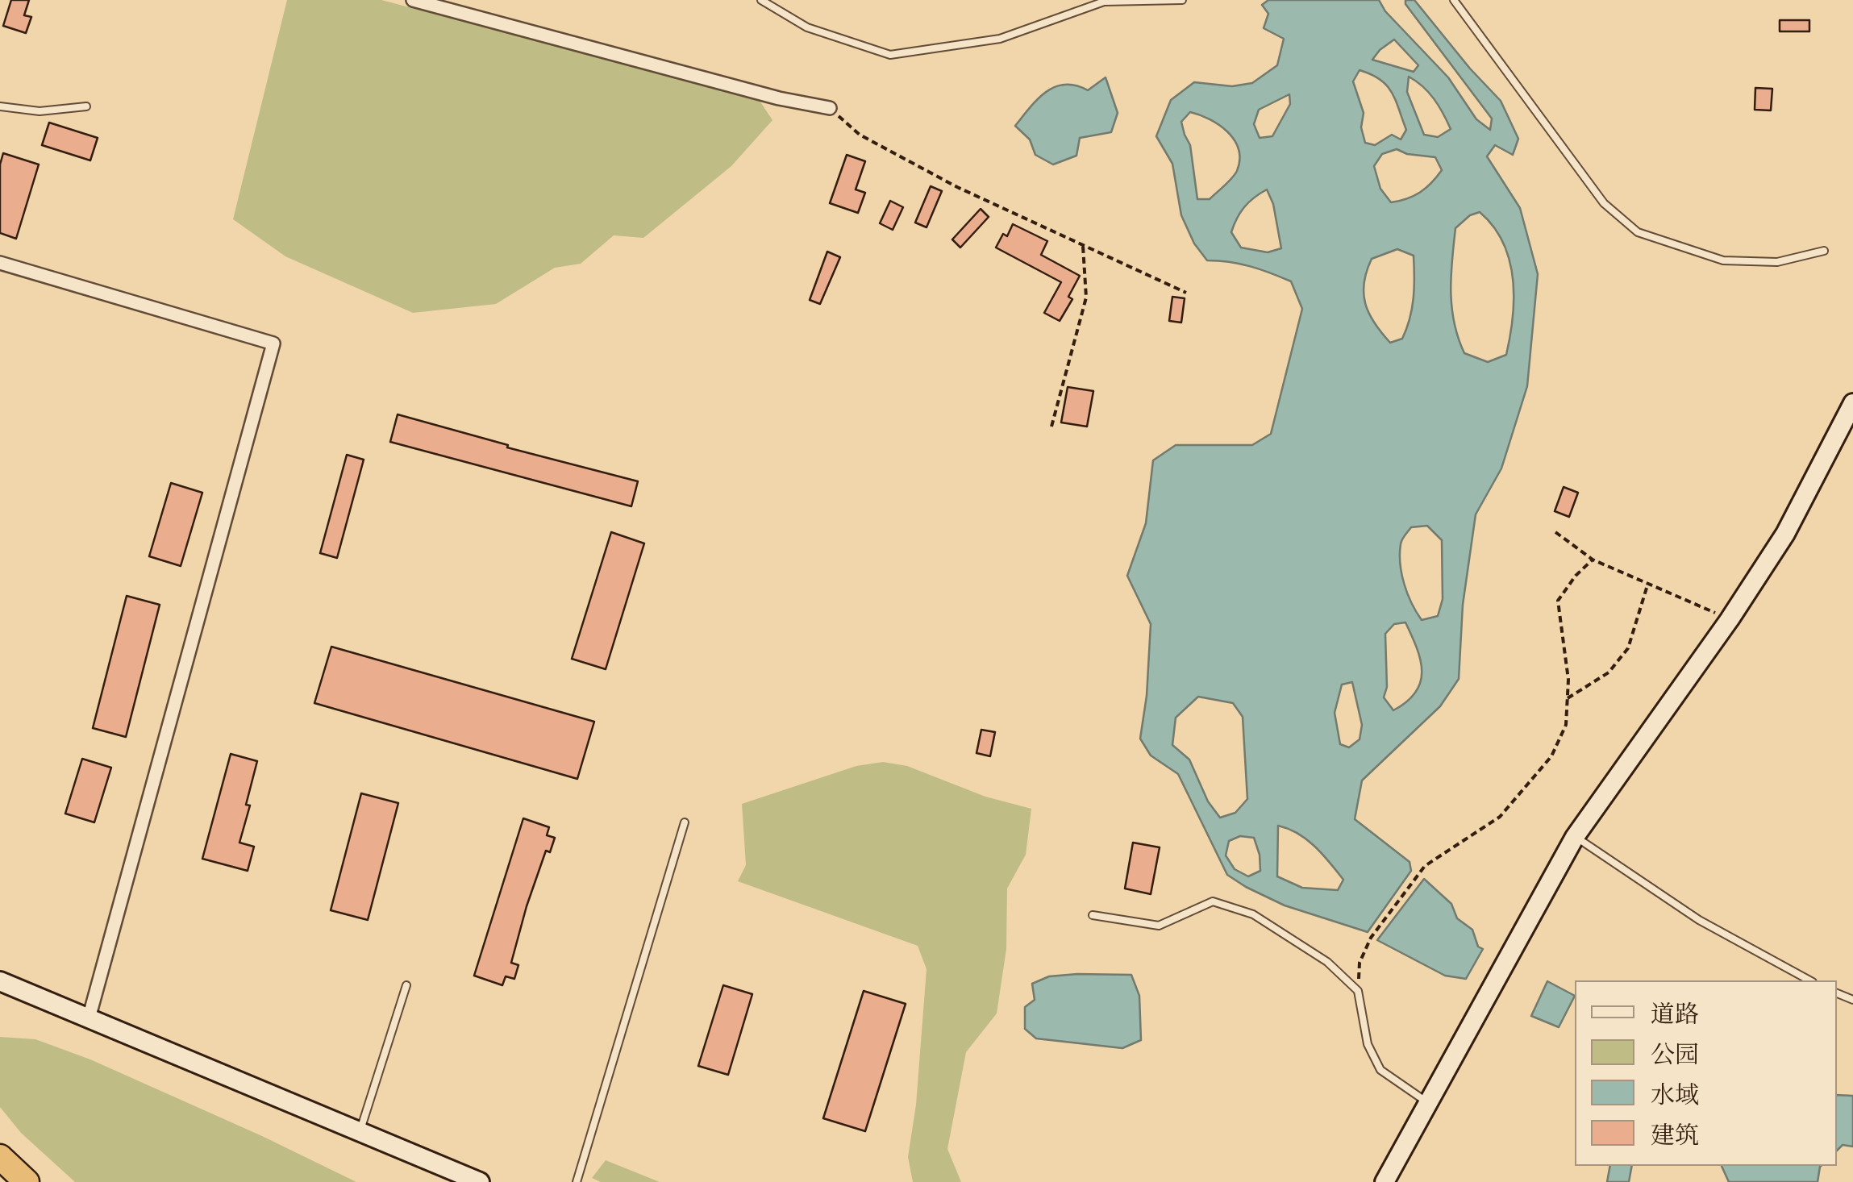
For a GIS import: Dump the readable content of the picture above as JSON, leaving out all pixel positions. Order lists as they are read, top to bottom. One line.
{"legend":["道路","公园","水域","建筑"]}
